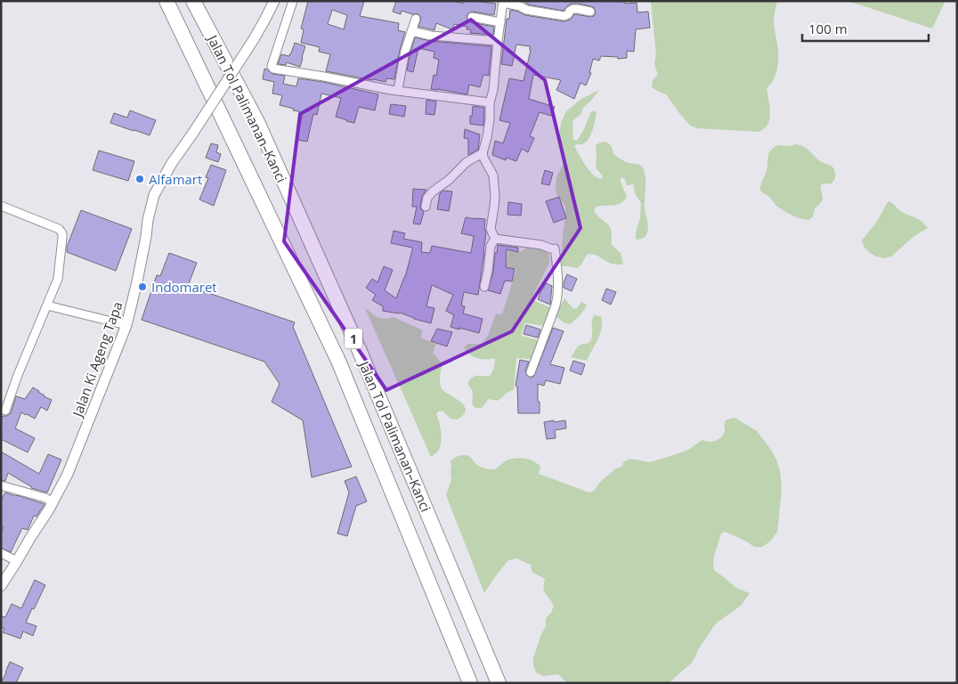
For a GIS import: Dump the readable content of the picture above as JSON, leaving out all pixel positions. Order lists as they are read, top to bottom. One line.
{"streets":{"highway":["Jalan Tol Palimanan–Kanci","1"],"street":["Jalan Ki Ageng Tapa"]},"places":["Alfamart","Indomaret"],"scale_bar":"100 m"}
